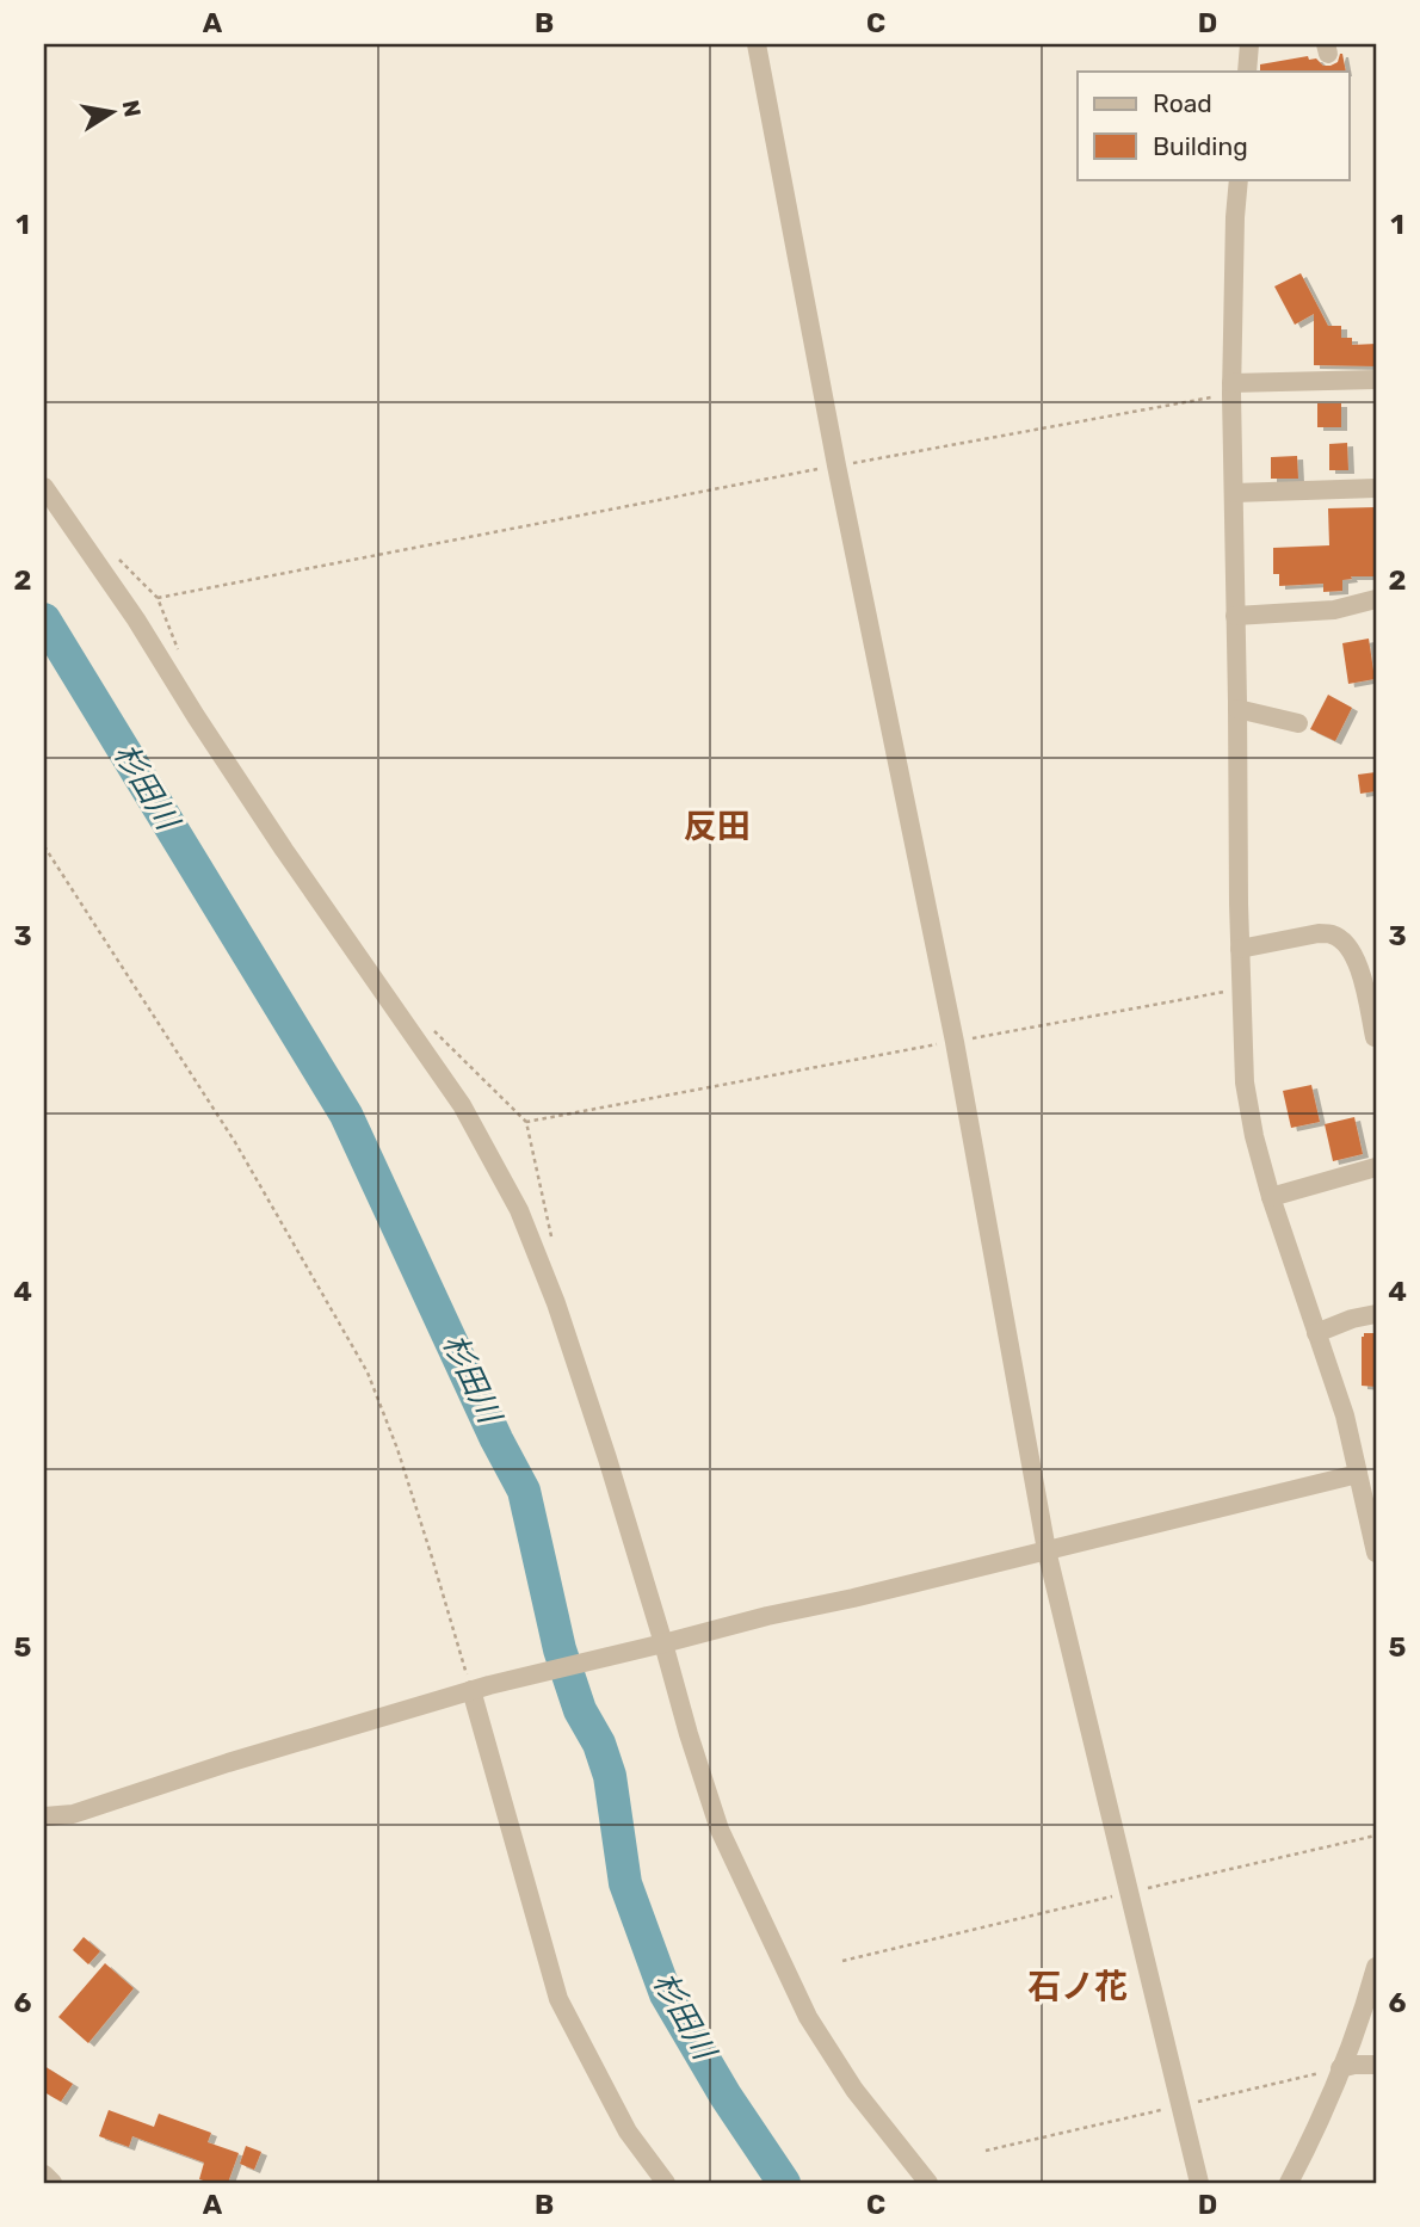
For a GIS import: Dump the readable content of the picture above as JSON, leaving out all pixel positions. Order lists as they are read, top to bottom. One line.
{"districts":["反田","石ノ花"],"water":["杉田川"],"legend":["Road","Building"],"north":"right","grid":{"columns":["A","B","C","D"],"rows":["1","2","3","4","5","6"]}}
